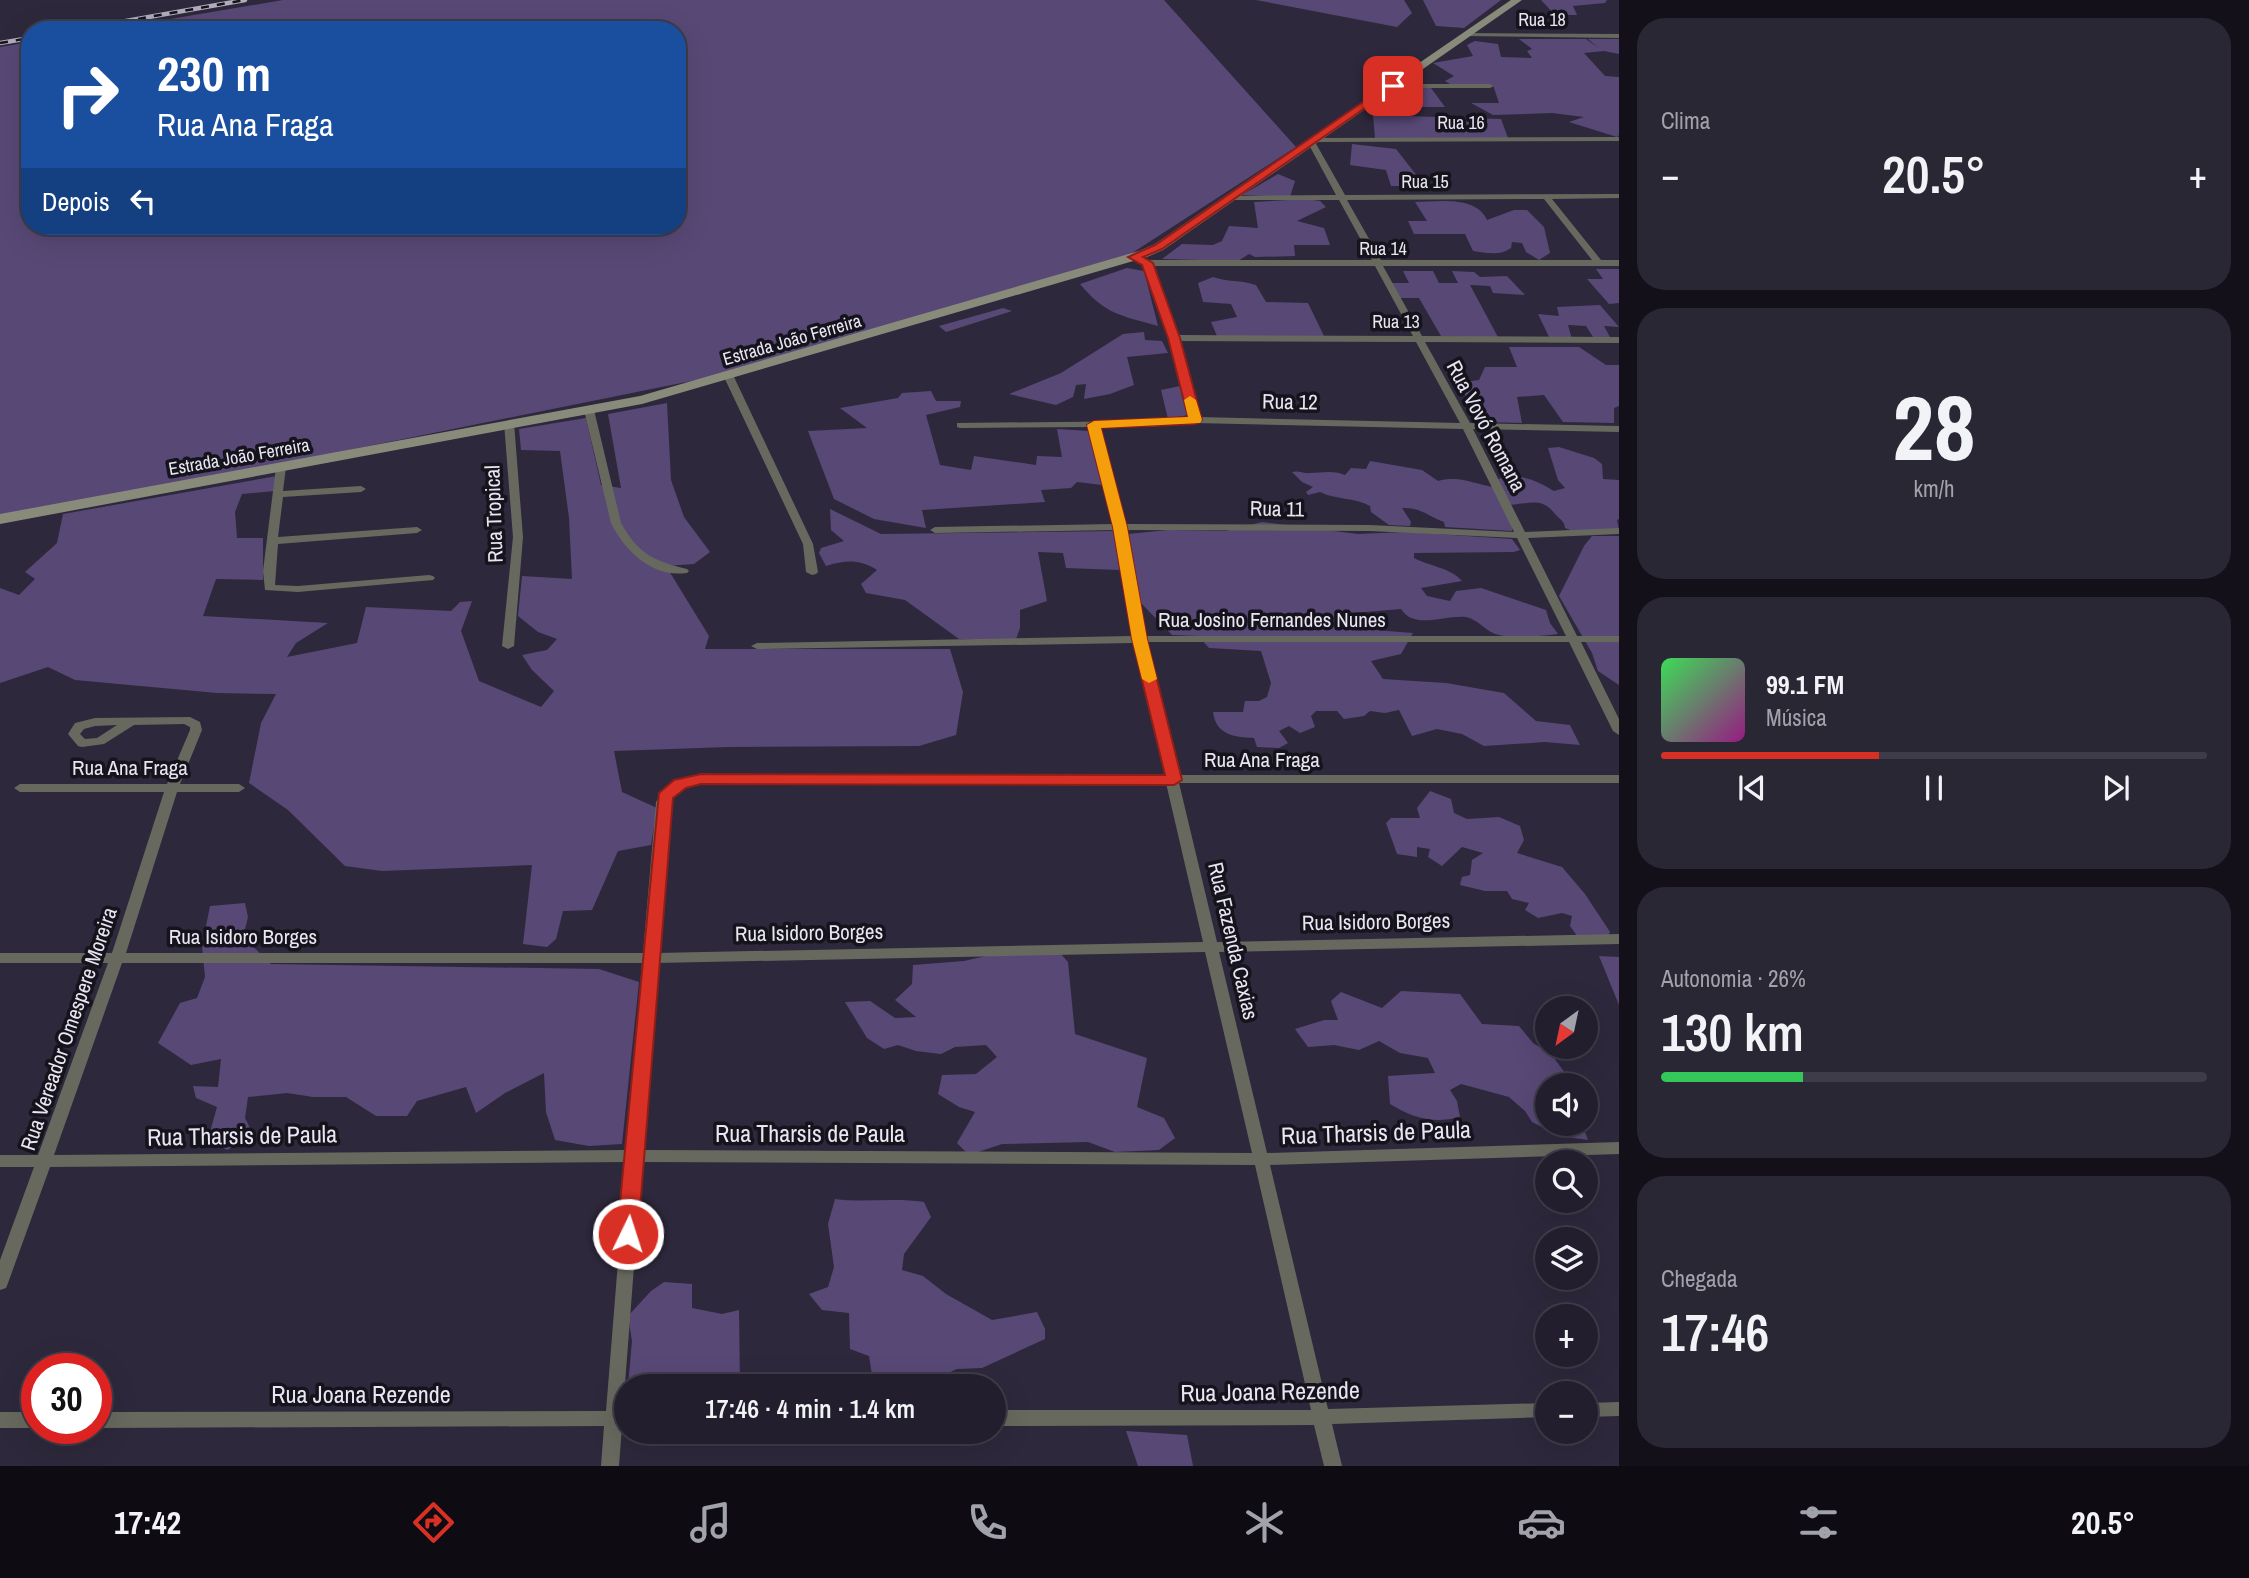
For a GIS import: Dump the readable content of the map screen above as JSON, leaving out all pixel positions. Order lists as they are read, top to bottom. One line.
{"streets":{"street":["Rua 18","Rua 16","Rua 15","Rua 14","Rua 13","Estrada João Ferreira","Rua 12","Rua Vovó Romana","Rua 11","Rua Tropical","Rua Josino Fernandes Nunes","Rua Ana Fraga","Rua Isidoro Borges","Rua Fazenda Caxias","Rua Vereador Omespere Moreira","Rua Tharsis de Paula","Rua Joana Rezende"]},"crossings":[["Rua 18","Estrada João Ferreira"],["Rua 16","Estrada João Ferreira"],["Rua 16","Rua Vovó Romana"],["Rua 15","Estrada João Ferreira"],["Rua 15","Rua Vovó Romana"],["Rua 14","Rua Vovó Romana"],["Rua 13","Rua Vovó Romana"],["Estrada João Ferreira","Rua Vovó Romana"],["Estrada João Ferreira","Rua Tropical"],["Rua 12","Rua Vovó Romana"],["Rua 12","Rua Fazenda Caxias"],["Rua Vovó Romana","Rua 11"],["Rua Vovó Romana","Rua Josino Fernandes Nunes"],["Rua 11","Rua Fazenda Caxias"],["Rua Josino Fernandes Nunes","Rua Fazenda Caxias"],["Rua Ana Fraga","Rua Isidoro Borges"],["Rua Ana Fraga","Rua Fazenda Caxias"],["Rua Ana Fraga","Rua Vereador Omespere Moreira"],["Rua Isidoro Borges","Rua Fazenda Caxias"],["Rua Isidoro Borges","Rua Vereador Omespere Moreira"],["Rua Fazenda Caxias","Rua Tharsis de Paula"],["Rua Fazenda Caxias","Rua Joana Rezende"],["Rua Vereador Omespere Moreira","Rua Tharsis de Paula"]],"north":"bottom left","page":{"tile":["Clima",["28","km/h"],["Autonomia · 26%","130 km"],["Chegada","17:46"]],"turn":["230 m","Rua Ana Fraga"],"heat":["−","20.5°","+"],"then":"Depois","song":["99.1 FM","Música"],"map_buttons":["+","−"],"limit":"30","trip":"17:46 · 4 min · 1.4 km","tabs":["17:42","20.5°"]}}
